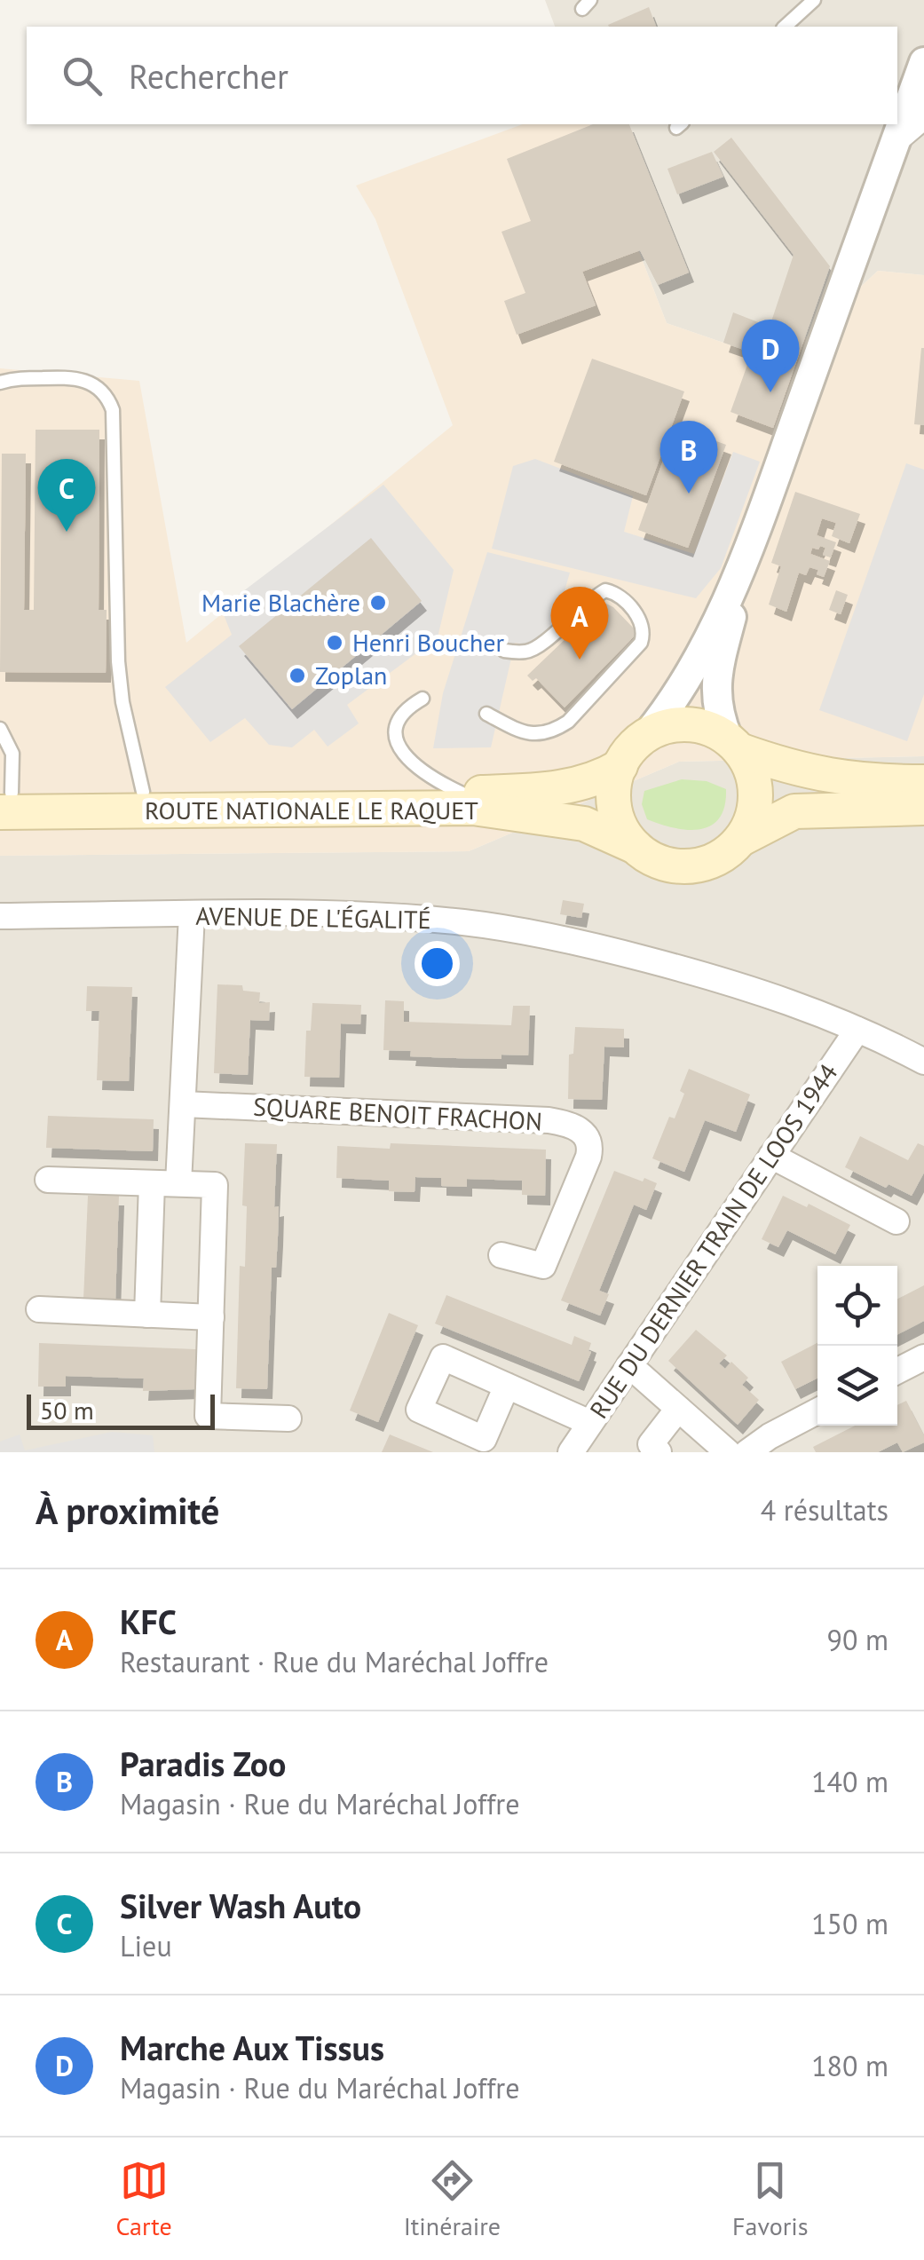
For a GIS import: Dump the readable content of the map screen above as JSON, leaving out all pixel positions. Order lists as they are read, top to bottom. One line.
{"streets":{"main road":["ROUTE NATIONALE LE RAQUET"],"street":["AVENUE DE L'ÉGALITÉ","SQUARE BENOIT FRACHON","RUE DU DERNIER TRAIN DE LOOS 1944"]},"crossings":[["AVENUE DE L'ÉGALITÉ","RUE DU DERNIER TRAIN DE LOOS 1944"]],"places":["Marie Blachère","Henri Boucher","Zoplan"],"scale_bar":"50 m","page":{"search":"Rechercher","pins":["D","B","C","A"],"scale":"50 m","heading":["À proximité","4 résultats"],"list":[{"mark":"A","name":"KFC","note":"Restaurant · Rue du Maréchal Joffre","value":"90 m"},{"mark":"B","name":"Paradis Zoo","note":"Magasin · Rue du Maréchal Joffre","value":"140 m"},{"mark":"C","name":"Silver Wash Auto","note":"Lieu","value":"150 m"},{"mark":"D","name":"Marche Aux Tissus","note":"Magasin · Rue du Maréchal Joffre","value":"180 m"}],"nav":["Carte","Itinéraire","Favoris"]}}
